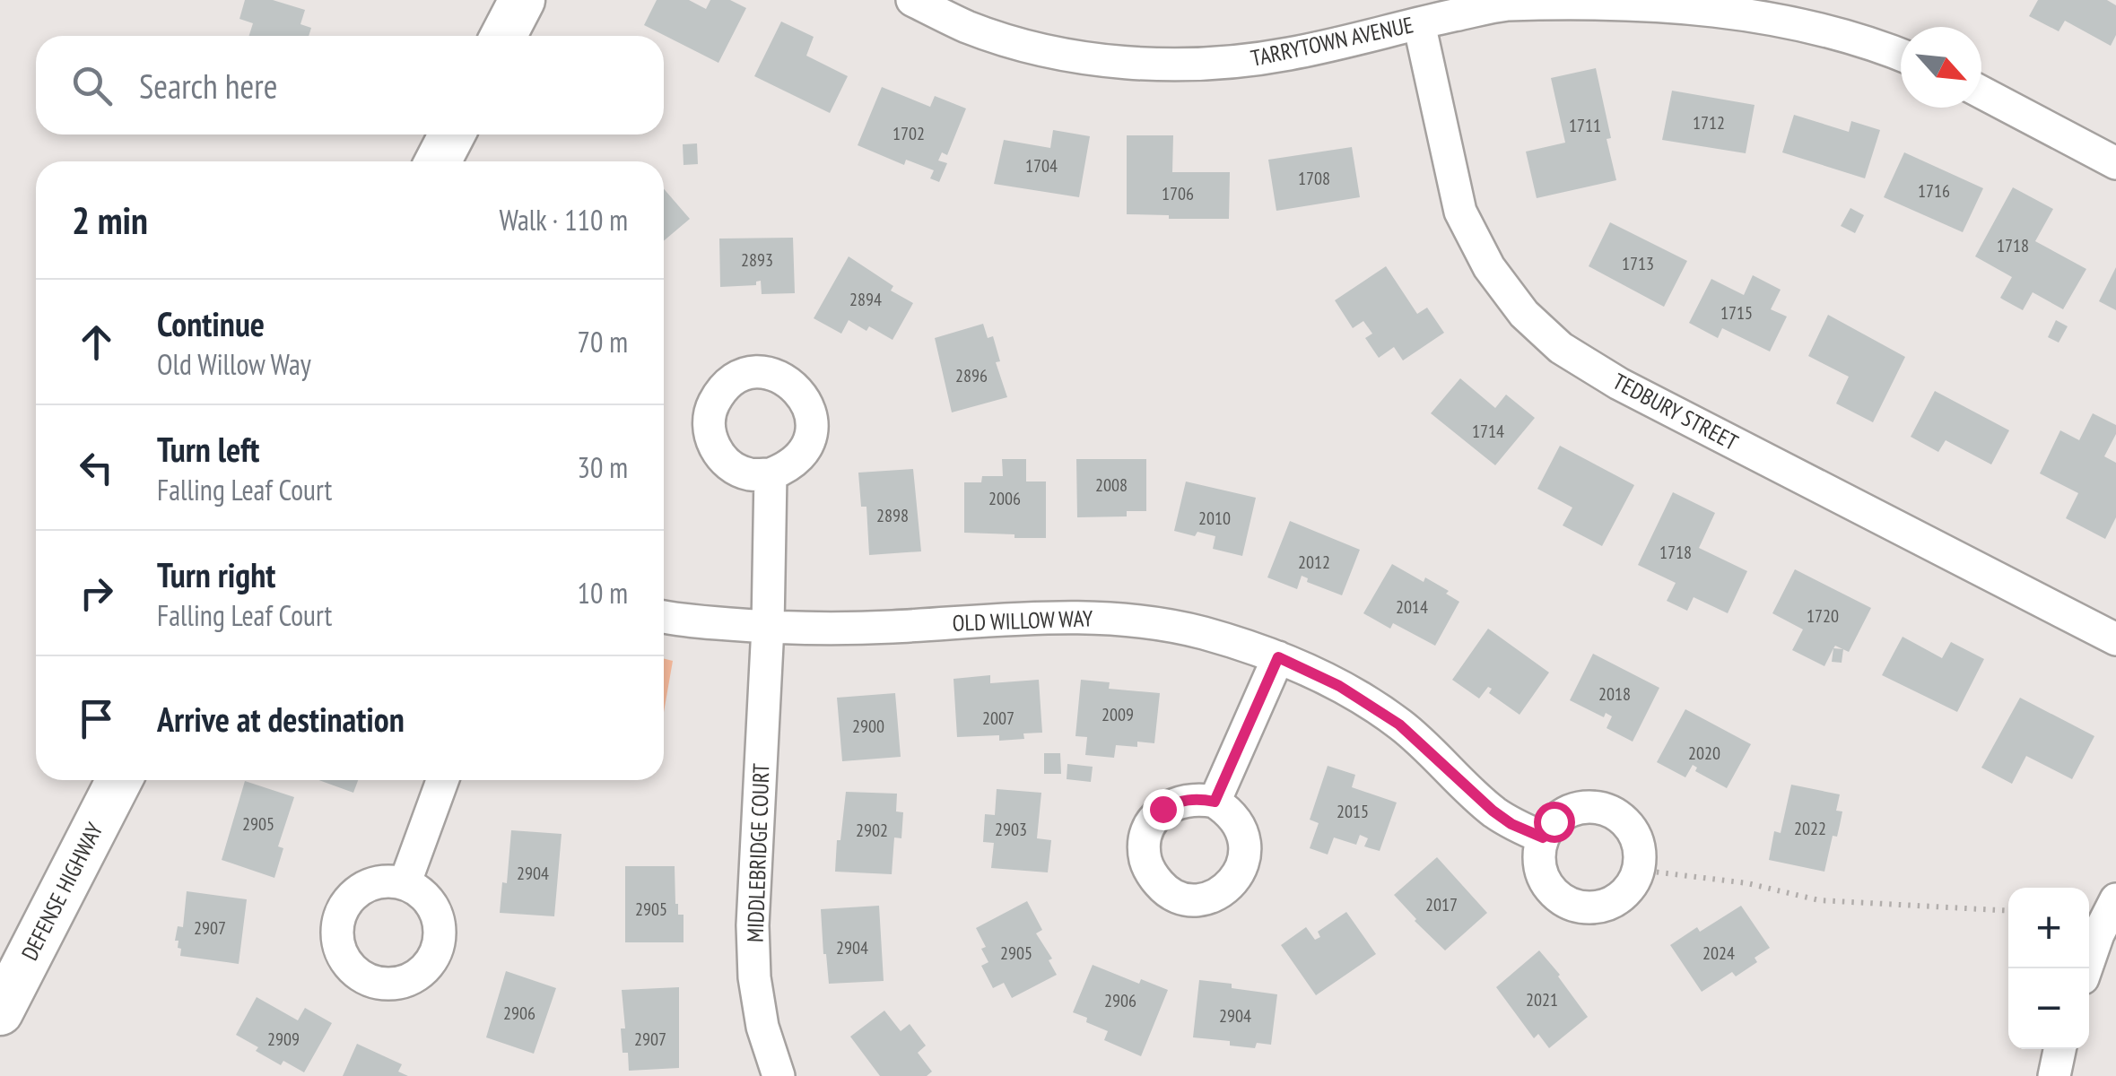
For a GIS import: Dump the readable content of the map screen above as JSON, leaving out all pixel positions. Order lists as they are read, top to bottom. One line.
{"streets":{"main road":["DEFENSE HIGHWAY"],"street":["TARRYTOWN AVENUE","TEDBURY STREET","OLD WILLOW WAY","MIDDLEBRIDGE COURT"]},"crossings":[["TARRYTOWN AVENUE","TEDBURY STREET"],["OLD WILLOW WAY","MIDDLEBRIDGE COURT"]],"house_numbers":["1712","1711","1702","1704","1708","1716","1706","1718","2893","1713","2894","1715","2896","1714","2008","2006","2898","2010","1718","2012","2014","1720","2018","2009","2007","2900","2020","2015","2905","2022","2903","2902","2904","2017","2905","2907","2904","2905","2024","2021","2906","2906","2904","2909","2907"],"north":"bottom right","page":{"search":"Search here","heading":["2 min","Walk · 110 m"],"list":[["Continue","Old Willow Way","70 m"],["Turn left","Falling Leaf Court","30 m"],["Turn right","Falling Leaf Court","10 m"],"Arrive at destination"],"map_buttons":["+","−"]}}
